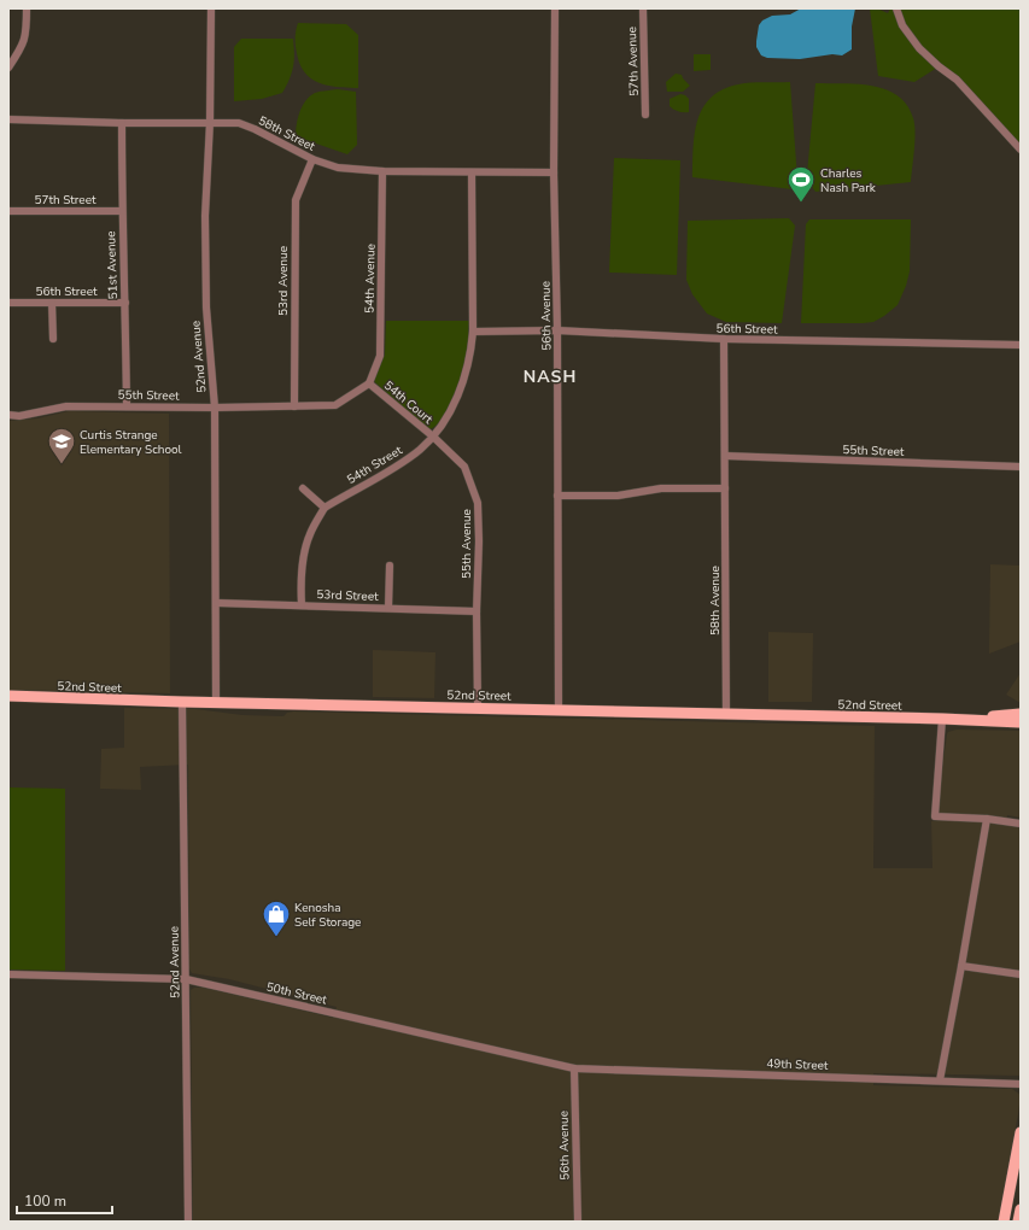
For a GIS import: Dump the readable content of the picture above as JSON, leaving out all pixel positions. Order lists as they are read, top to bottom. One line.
{"streets":{"main road":["52nd Street"],"street":["57th Avenue","58th Street","57th Street","51st Avenue","54th Avenue","53rd Avenue","56th Street","56th Avenue","52nd Avenue","55th Street","54th Court","54th Street","55th Avenue","53rd Street","58th Avenue","50th Street","49th Street"]},"crossings":[["58th Street","51st Avenue"],["58th Street","54th Avenue"],["58th Street","53rd Avenue"],["58th Street","56th Avenue"],["58th Street","52nd Avenue"],["57th Street","51st Avenue"],["51st Avenue","56th Street"],["51st Avenue","55th Street"],["54th Avenue","55th Street"],["54th Avenue","54th Court"],["53rd Avenue","55th Street"],["56th Street","56th Avenue"],["56th Street","58th Avenue"],["56th Avenue","52nd Street"],["56th Avenue","50th Street"],["56th Avenue","49th Street"],["52nd Avenue","55th Street"],["52nd Avenue","53rd Street"],["52nd Avenue","52nd Street"],["52nd Avenue","50th Street"],["55th Street","54th Court"],["55th Street","58th Avenue"],["54th Court","54th Street"],["54th Court","55th Avenue"],["54th Street","55th Avenue"],["55th Avenue","53rd Street"],["55th Avenue","52nd Street"],["58th Avenue","52nd Street"],["50th Street","49th Street"]],"districts":["NASH"],"places":{"sports":["Charles Nash Park"],"school or university":["Curtis Strange Elementary School"],"shop":["Kenosha Self Storage"]},"scale_bar":"100 m"}
